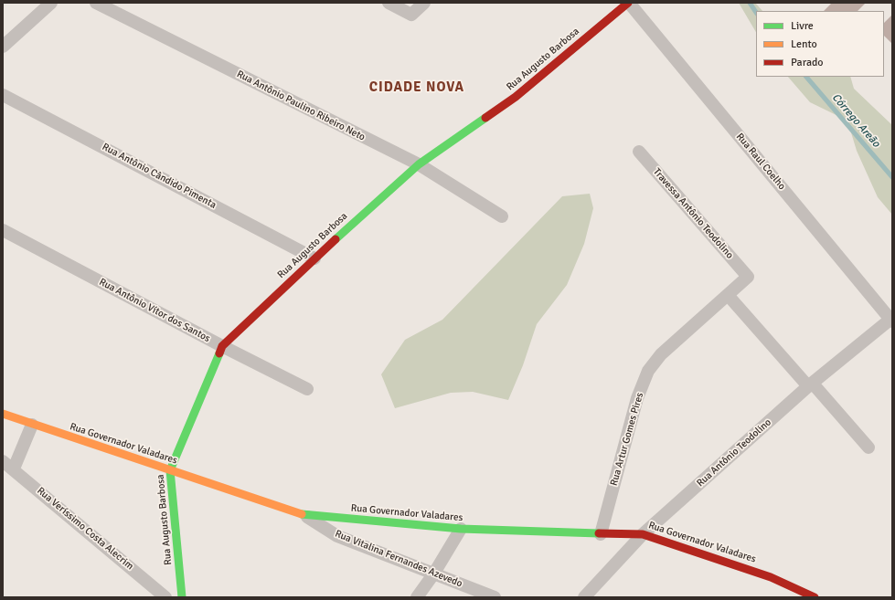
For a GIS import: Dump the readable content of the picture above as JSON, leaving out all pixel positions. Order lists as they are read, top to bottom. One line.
{"streets":{"street":["Rua Augusto Barbosa","Rua Antônio Paulino Ribeiro Neto","Rua Raul Coelho","Rua Antônio Cândido Pimenta","Travessa Antônio Teodolino","Rua Antônio Vítor dos Santos","Rua Artur Gomes Pires","Rua Governador Valadares","Rua Antônio Teodolino","Rua Veríssimo Costa Alecrim","Rua Vitalina Fernandes Azevedo"]},"crossings":[["Rua Augusto Barbosa","Rua Antônio Paulino Ribeiro Neto"],["Rua Augusto Barbosa","Rua Raul Coelho"],["Rua Augusto Barbosa","Rua Antônio Cândido Pimenta"],["Rua Augusto Barbosa","Rua Antônio Vítor dos Santos"],["Rua Augusto Barbosa","Rua Governador Valadares"],["Rua Raul Coelho","Rua Antônio Teodolino"],["Travessa Antônio Teodolino","Rua Artur Gomes Pires"],["Rua Artur Gomes Pires","Rua Governador Valadares"],["Rua Governador Valadares","Rua Antônio Teodolino"],["Rua Governador Valadares","Rua Vitalina Fernandes Azevedo"]],"districts":["CIDADE NOVA"],"water":["Córrego Areão"],"legend":["Livre","Lento","Parado"]}
